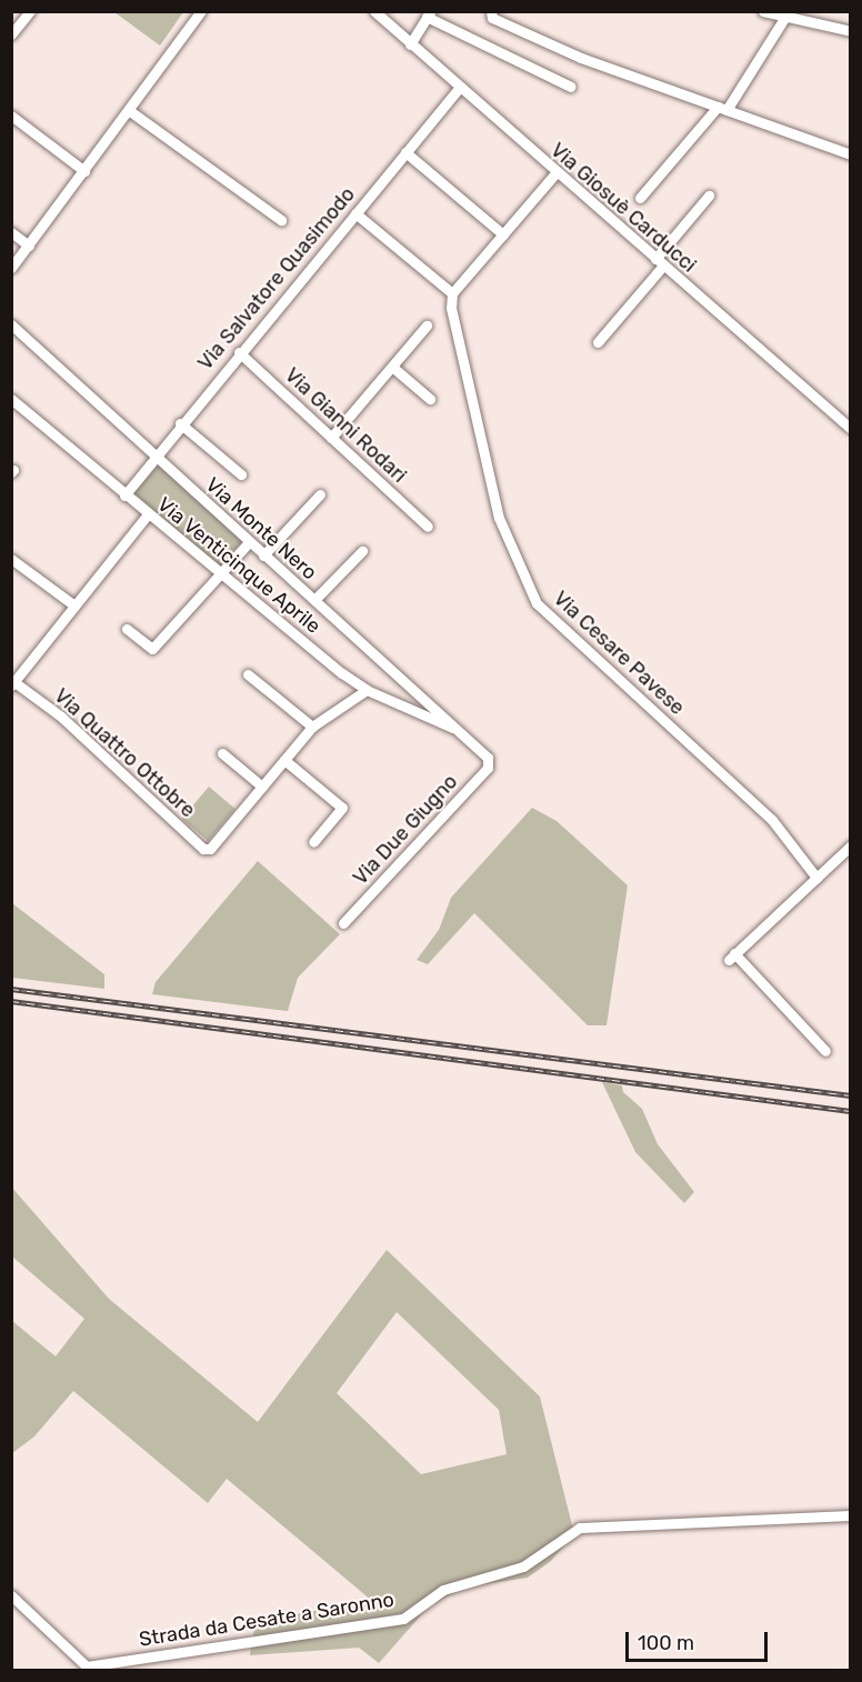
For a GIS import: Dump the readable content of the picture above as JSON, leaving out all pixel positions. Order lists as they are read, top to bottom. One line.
{"streets":{"street":["Via Giosuè Carducci","Via Salvatore Quasimodo","Via Gianni Rodari","Via Monte Nero","Via Venticinque Aprile","Via Cesare Pavese","Via Quattro Ottobre","Via Due Giugno","Strada da Cesate a Saronno"]},"crossings":[["Via Giosuè Carducci","Via Salvatore Quasimodo"],["Via Salvatore Quasimodo","Via Gianni Rodari"],["Via Salvatore Quasimodo","Via Monte Nero"],["Via Salvatore Quasimodo","Via Venticinque Aprile"],["Via Monte Nero","Via Venticinque Aprile"],["Via Monte Nero","Via Due Giugno"]],"scale_bar":"100 m"}
